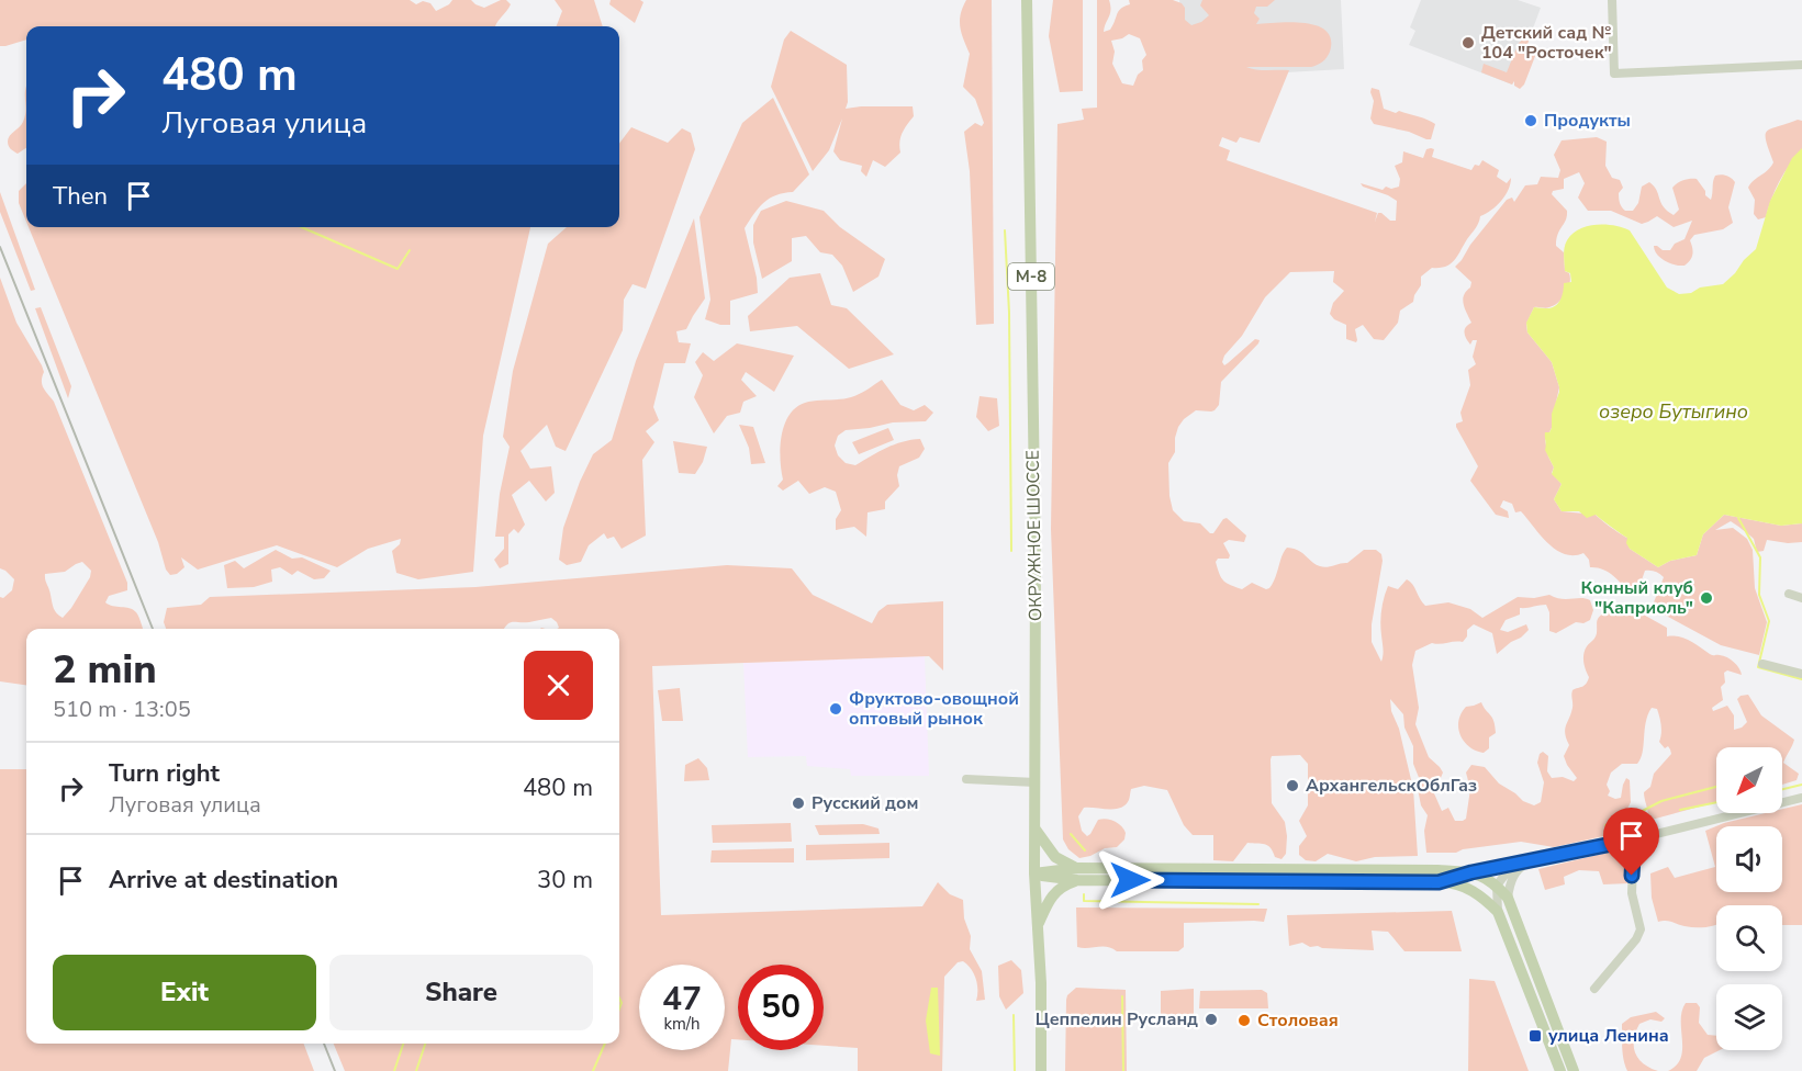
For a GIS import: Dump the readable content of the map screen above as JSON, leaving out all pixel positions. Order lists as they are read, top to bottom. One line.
{"streets":{"main road":["М-8","ОКРУЖНОЕ ШОССЕ"]},"water":["озеро Бутыгино"],"places":{"other":["Детский сад № 104 \"Росточек\"","Продукты","Конный клуб \"Каприоль\"","Фруктово-овощной оптовый рынок","АрхангельскОблГаз","Русский дом","Цеппелин Русланд","Столовая"],"transit":["улица Ленина"]},"north":"bottom left","page":{"turn":["480 m","Луговая улица"],"then":"Then","heading":["2 min","510 m · 13:05"],"list":[{"name":"Turn right","note":"Луговая улица","value":"480 m"},{"name":"Arrive at destination","value":"30 m"}],"buttons":["Exit","Share"],"speed":"47 km/h","limit":"50"}}
